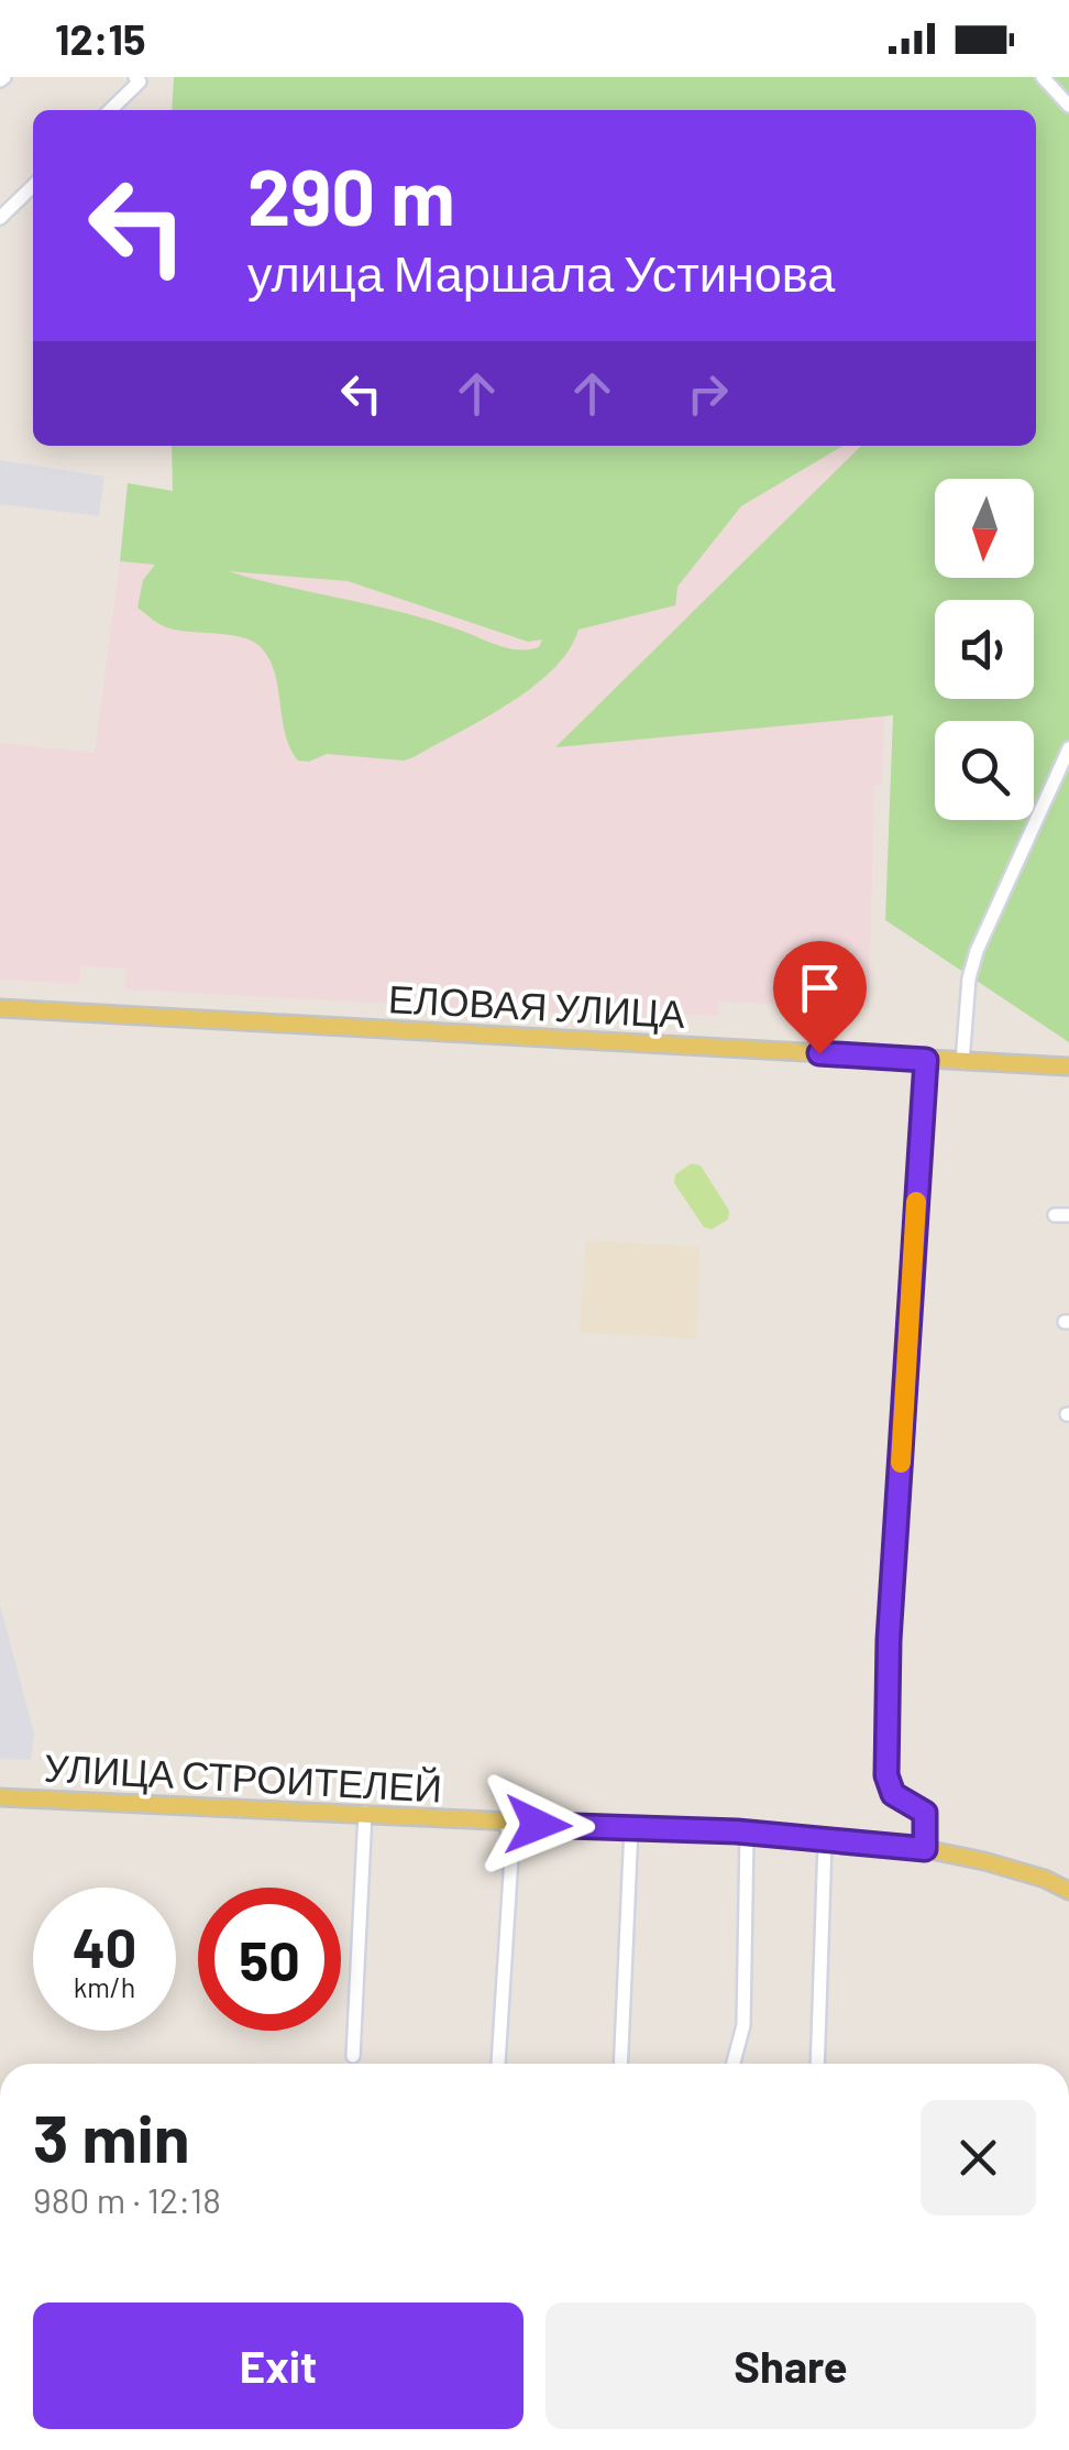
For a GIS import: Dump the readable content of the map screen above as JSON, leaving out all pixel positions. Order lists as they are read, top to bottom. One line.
{"streets":{"main road":["ЕЛОВАЯ УЛИЦА","УЛИЦА СТРОИТЕЛЕЙ"]},"north":"bottom","page":{"status":"12:15","turn":["290 m","улица Маршала Устинова"],"speed":"40 km/h","limit":"50","heading":["3 min","980 m · 12:18"],"buttons":["Exit","Share"]}}
